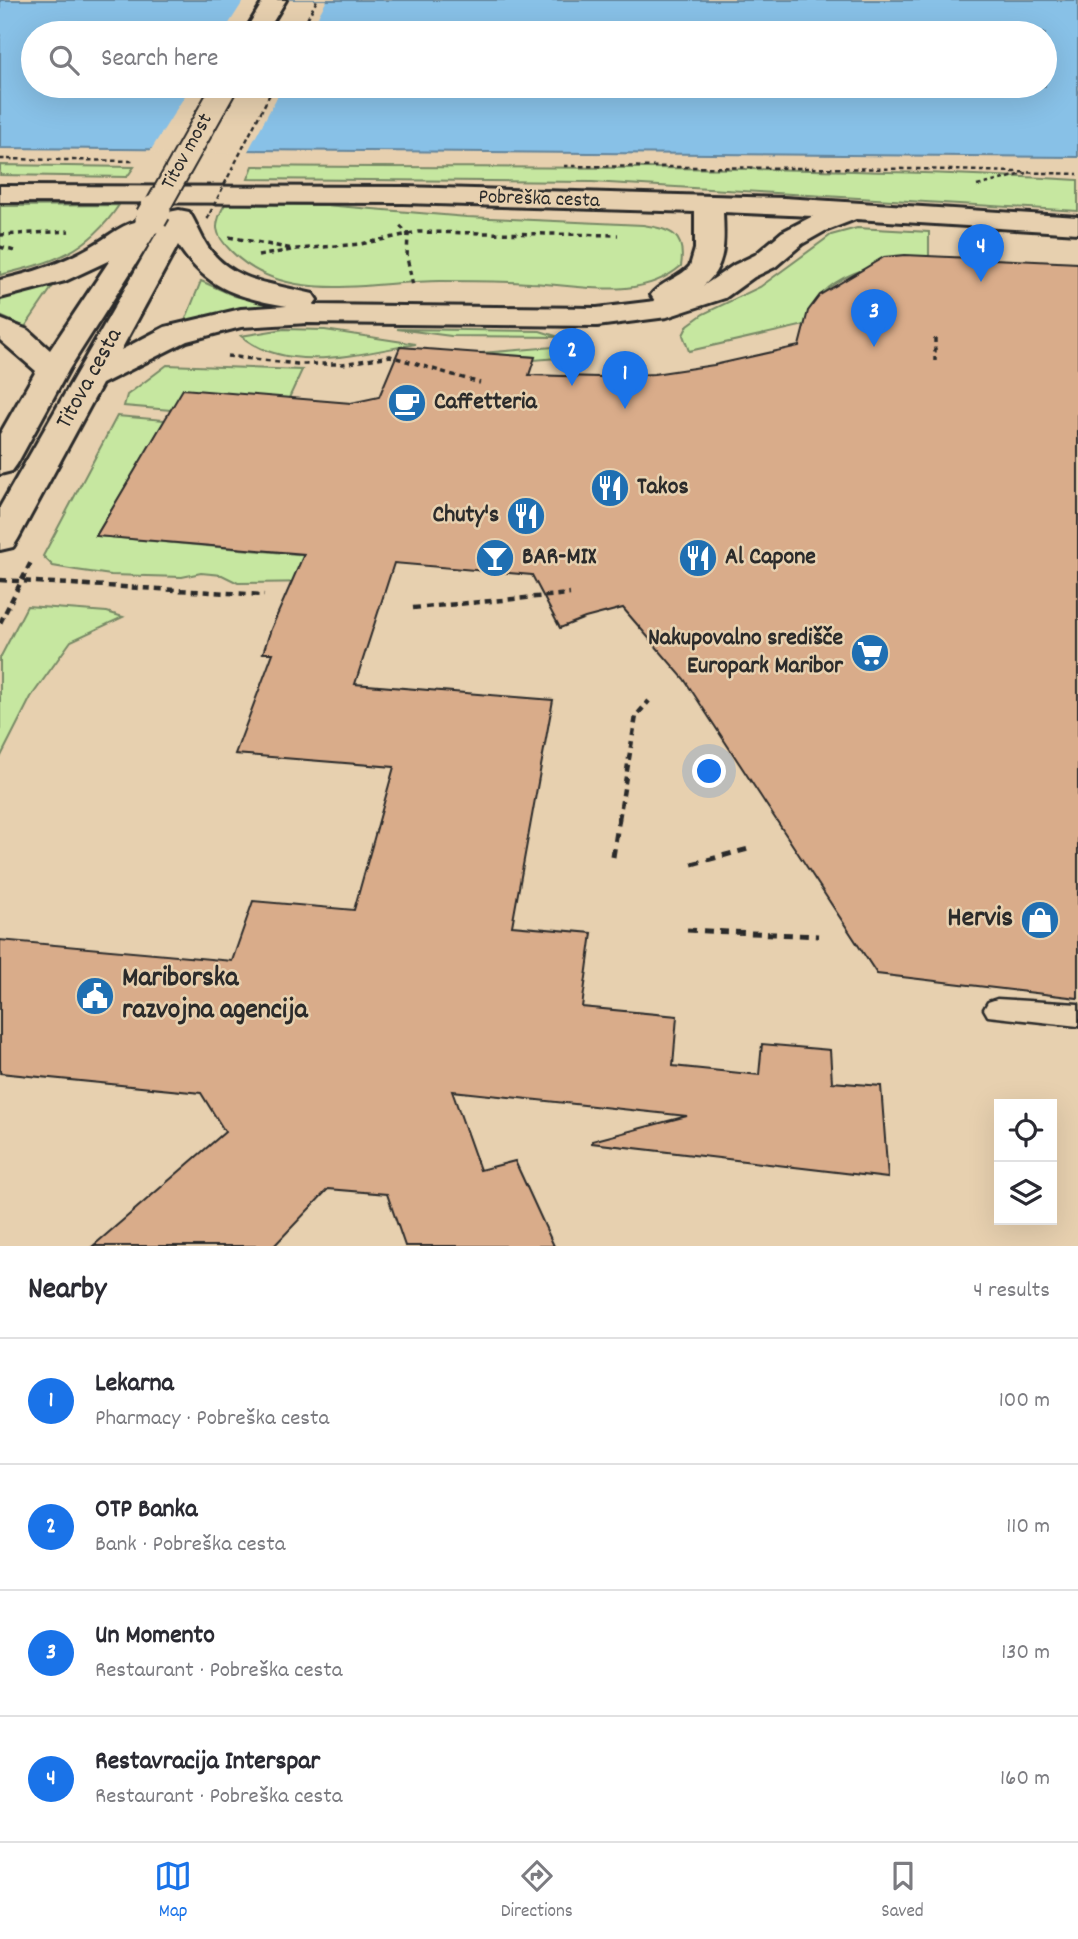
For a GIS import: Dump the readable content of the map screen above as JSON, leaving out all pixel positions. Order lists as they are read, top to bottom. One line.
{"streets":{"main road":["Titov most","Pobreška cesta","Titova cesta"]},"crossings":[["Titov most","Titova cesta"]],"places":{"cafe":["Caffetteria"],"restaurant":["Takos","Chuty's","Al Capone"],"bar":["BAR-MIX"],"supermarket":["Nakupovalno središče Europark Maribor"],"shop":["Hervis"],"public building":["Mariborska razvojna agencija"]},"page":{"search":"Search here","pins":["4","3","2","1"],"heading":["Nearby","4 results"],"list":[{"mark":"1","name":"Lekarna","note":"Pharmacy · Pobreška cesta","value":"100 m"},{"mark":"2","name":"OTP Banka","note":"Bank · Pobreška cesta","value":"110 m"},{"mark":"3","name":"Un Momento","note":"Restaurant · Pobreška cesta","value":"130 m"},{"mark":"4","name":"Restavracija Interspar","note":"Restaurant · Pobreška cesta","value":"160 m"}],"nav":["Map","Directions","Saved"]}}
